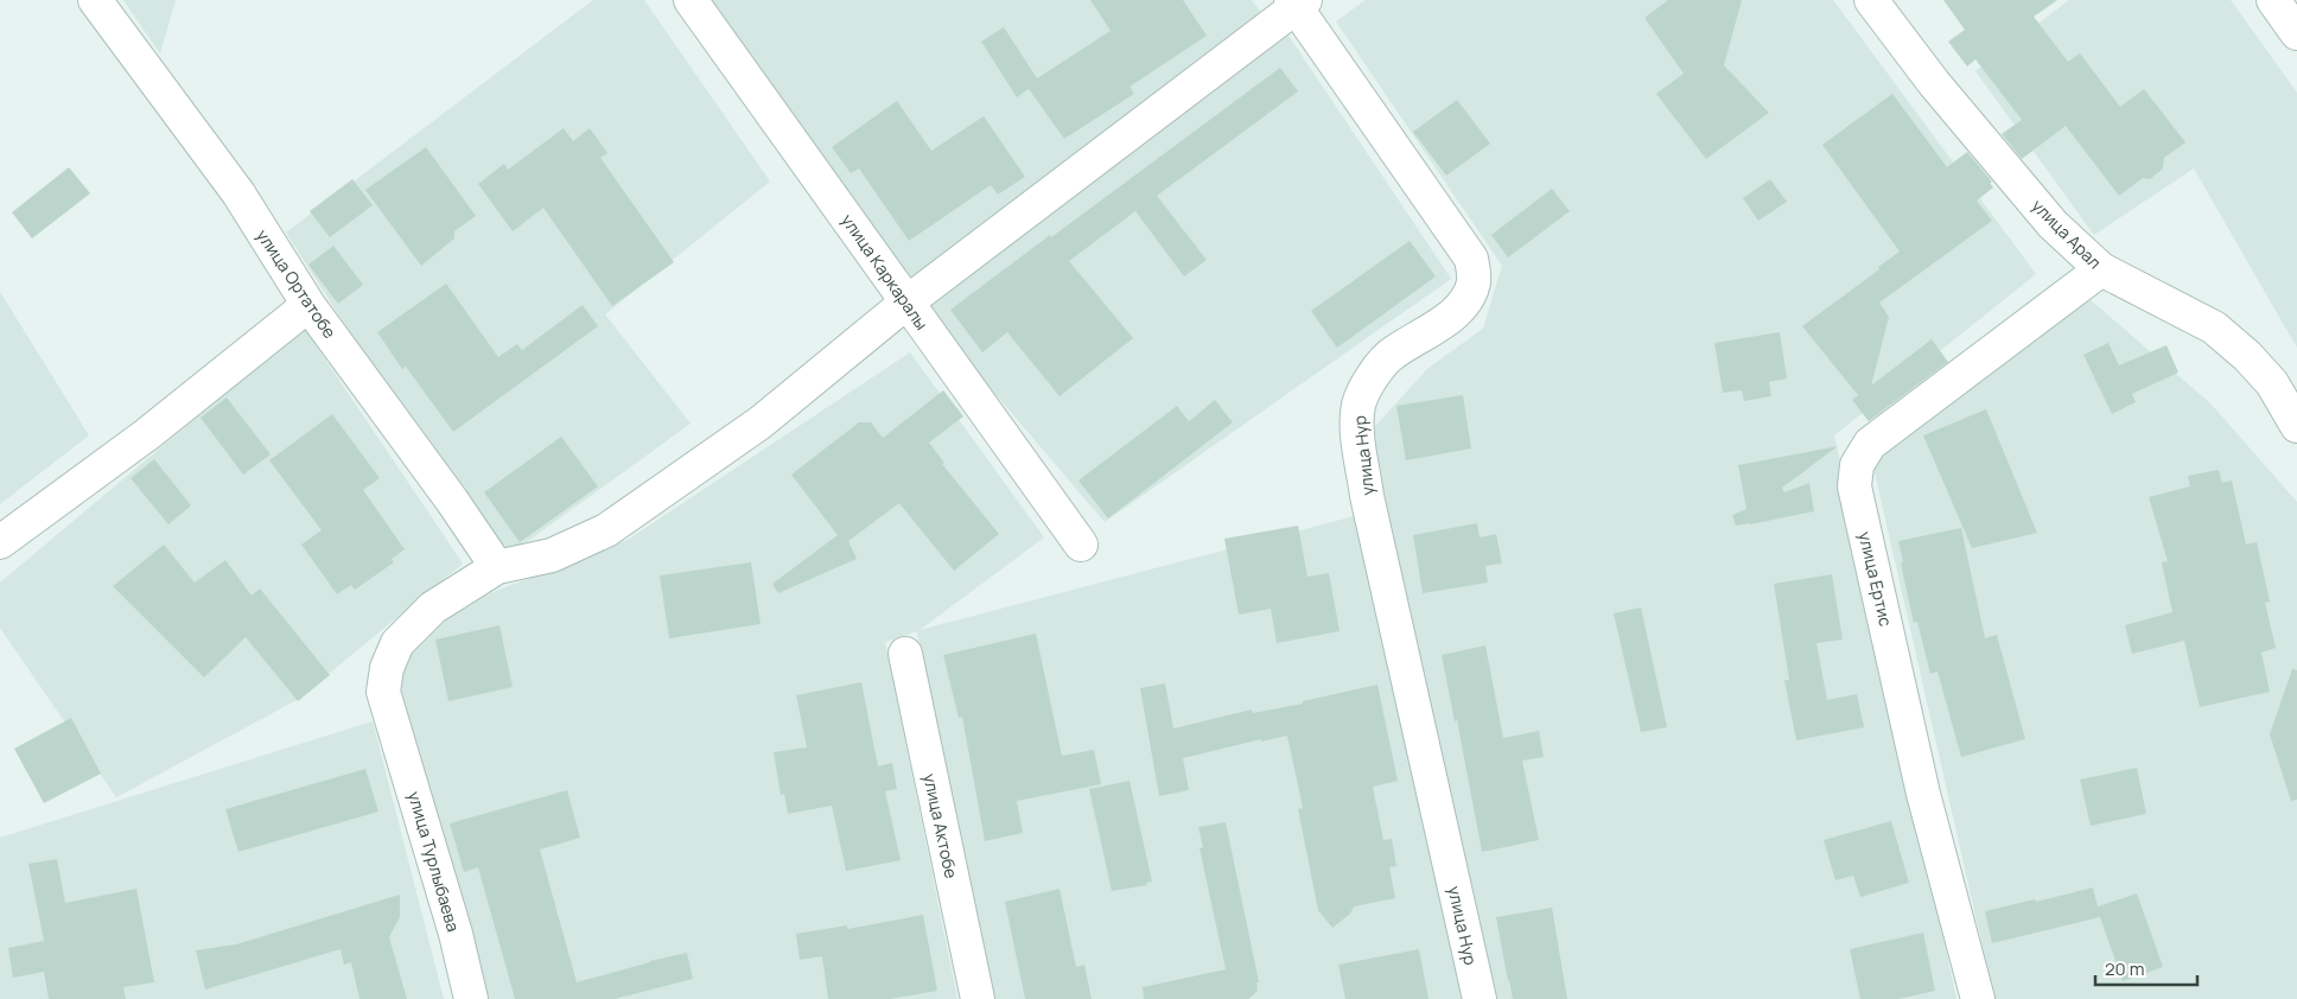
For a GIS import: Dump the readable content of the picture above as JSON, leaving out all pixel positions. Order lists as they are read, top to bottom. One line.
{"streets":{"street":["улица Арал","улица Каркаралы","улица Ортатобе","улица Нур","улица Ертис","улица Актобе","улица Турлыбаева"]},"crossings":[["улица Арал","улица Ертис"],["улица Каркаралы","улица Турлыбаева"],["улица Ортатобе","улица Турлыбаева"],["улица Нур","улица Турлыбаева"]],"scale_bar":"20 m"}
